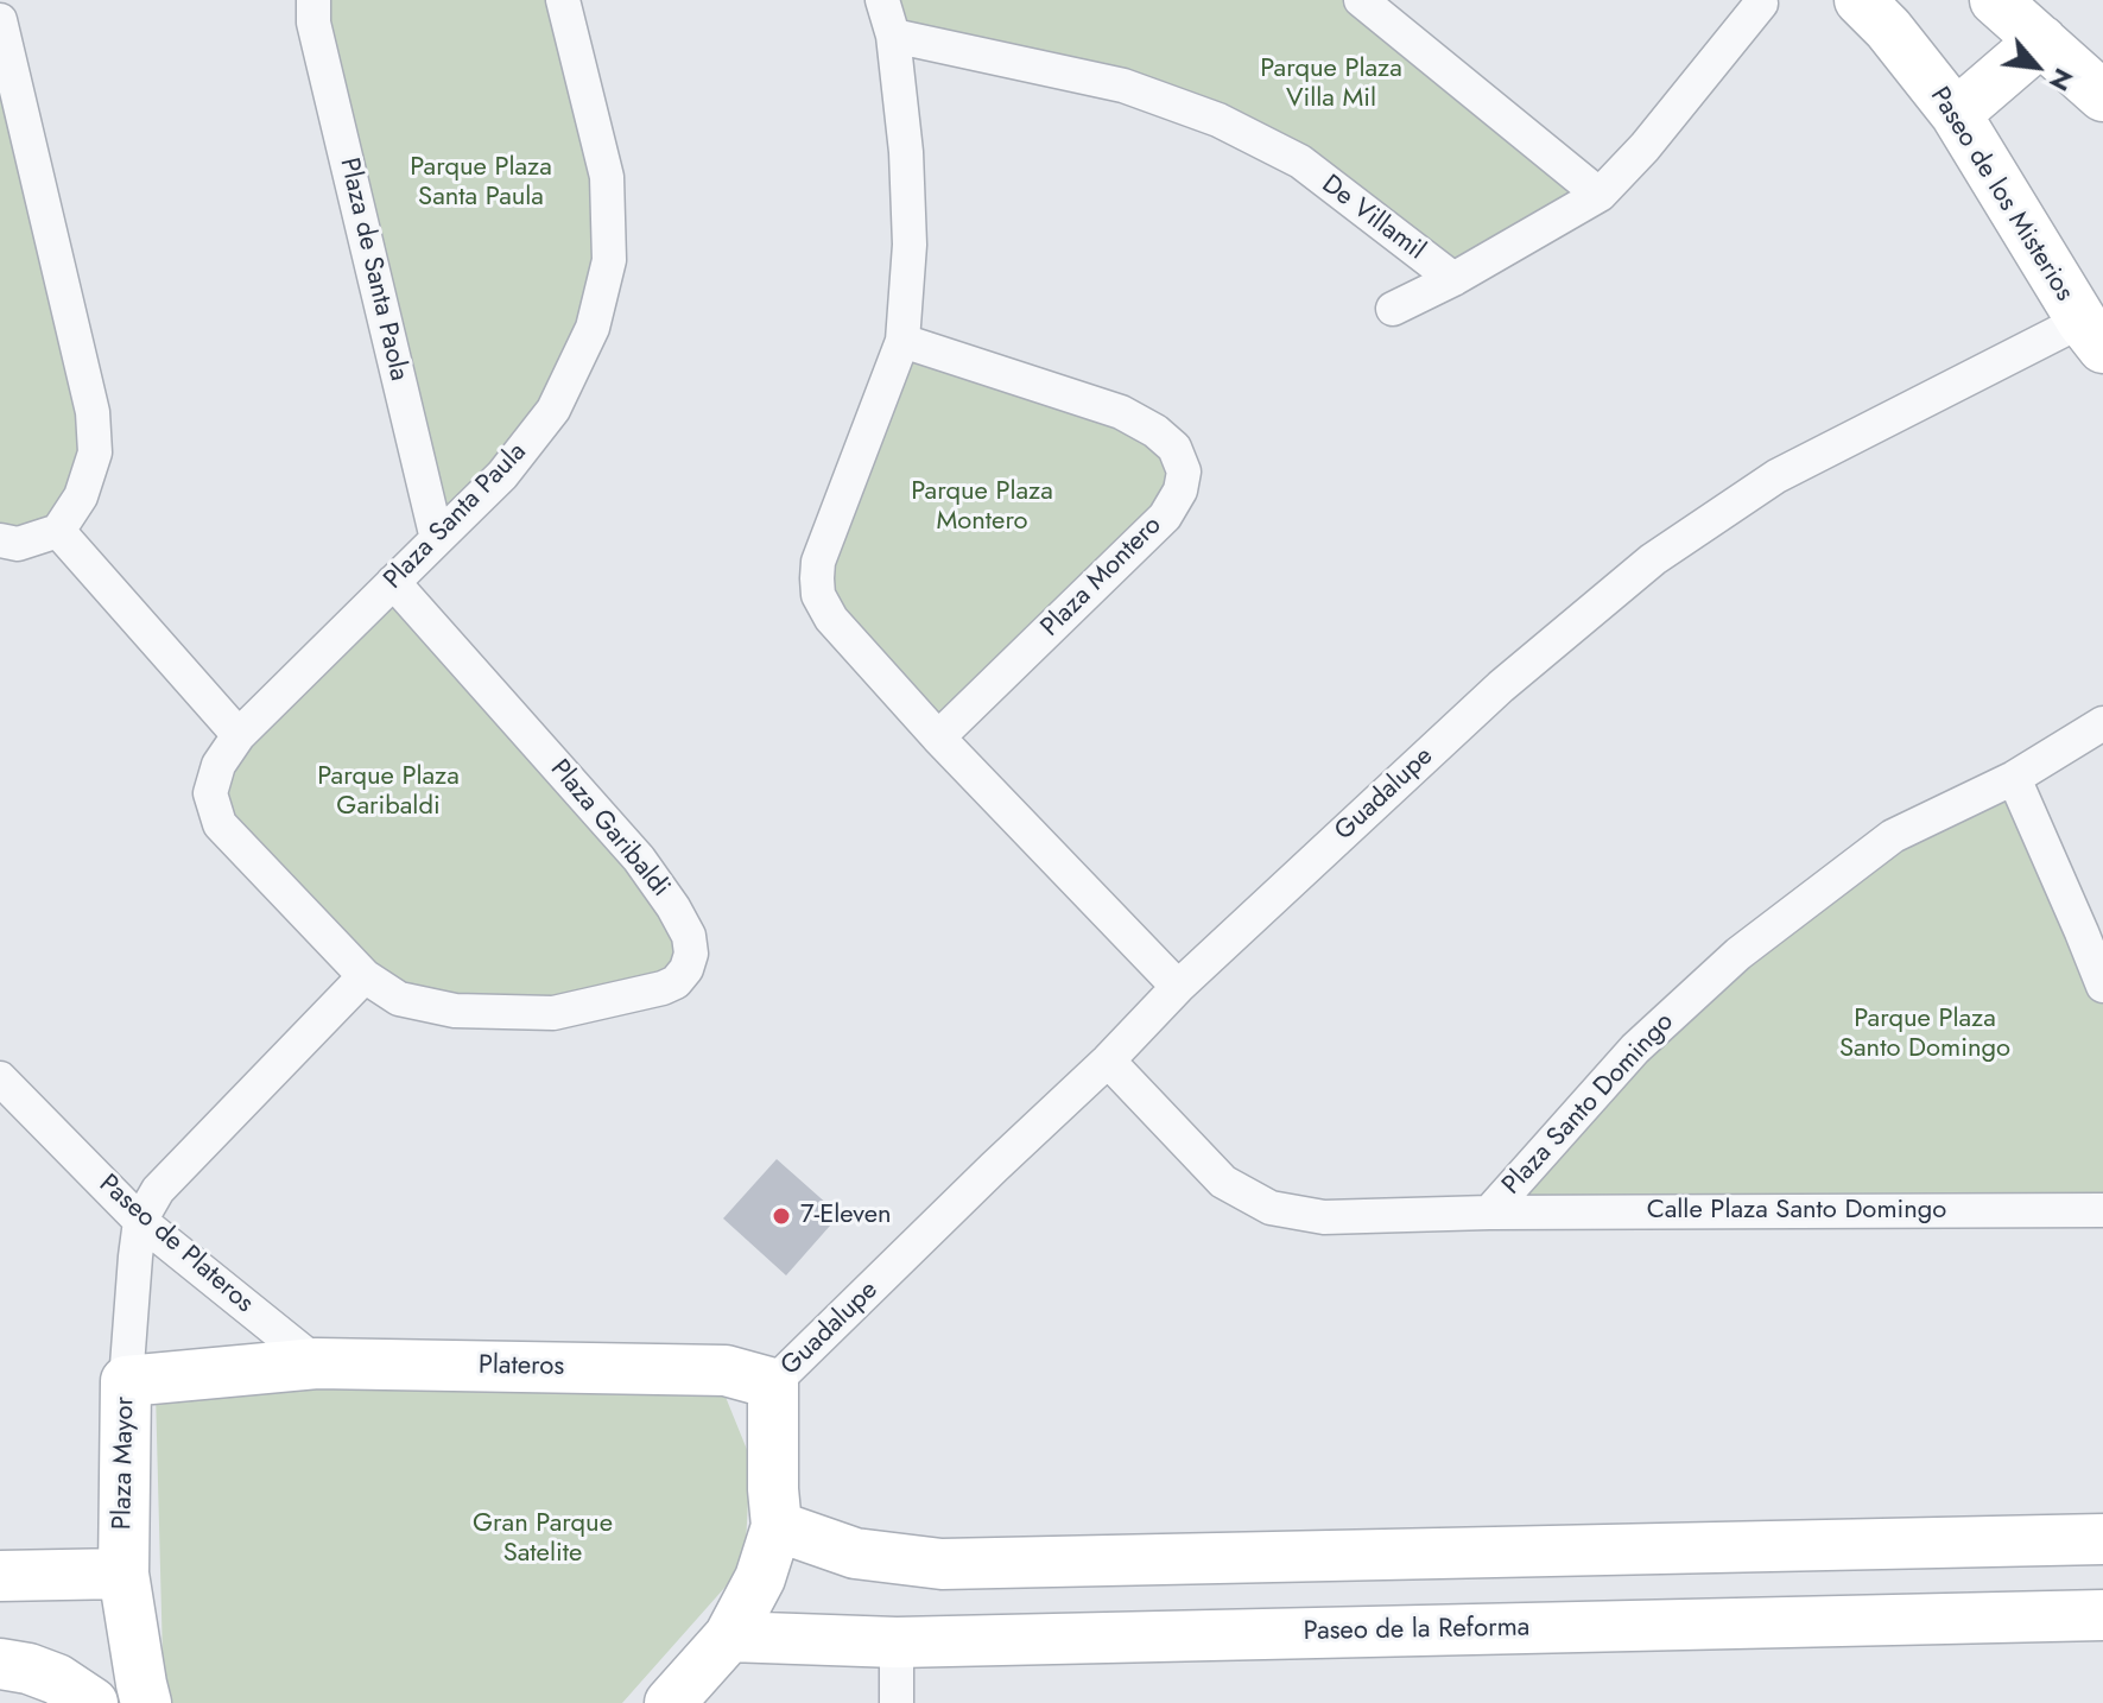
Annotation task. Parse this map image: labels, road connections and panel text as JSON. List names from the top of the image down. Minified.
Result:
{"streets":{"street":["Paseo de los Misterios","De Villamil","Plaza de Santa Paola","Plaza Santa Paula","Plaza Montero","Guadalupe","Plaza Garibaldi","Plaza Santo Domingo","Calle Plaza Santo Domingo","Paseo de Plateros","Plateros","Plaza Mayor","Paseo de la Reforma"]},"crossings":[["Paseo de los Misterios","Guadalupe"],["Plaza de Santa Paola","Plaza Santa Paula"],["Plaza Santa Paula","Plaza Garibaldi"],["Guadalupe","Plaza Santo Domingo"],["Guadalupe","Plateros"],["Plaza Santo Domingo","Calle Plaza Santo Domingo"],["Paseo de Plateros","Plateros"],["Paseo de Plateros","Plaza Mayor"],["Plateros","Plaza Mayor"]],"parks":["Parque Plaza Villa Mil","Parque Plaza Santa Paula","Parque Plaza Montero","Parque Plaza Garibaldi","Parque Plaza Santo Domingo","Gran Parque Satelite"],"places":["7-Eleven"],"north":"bottom right"}
